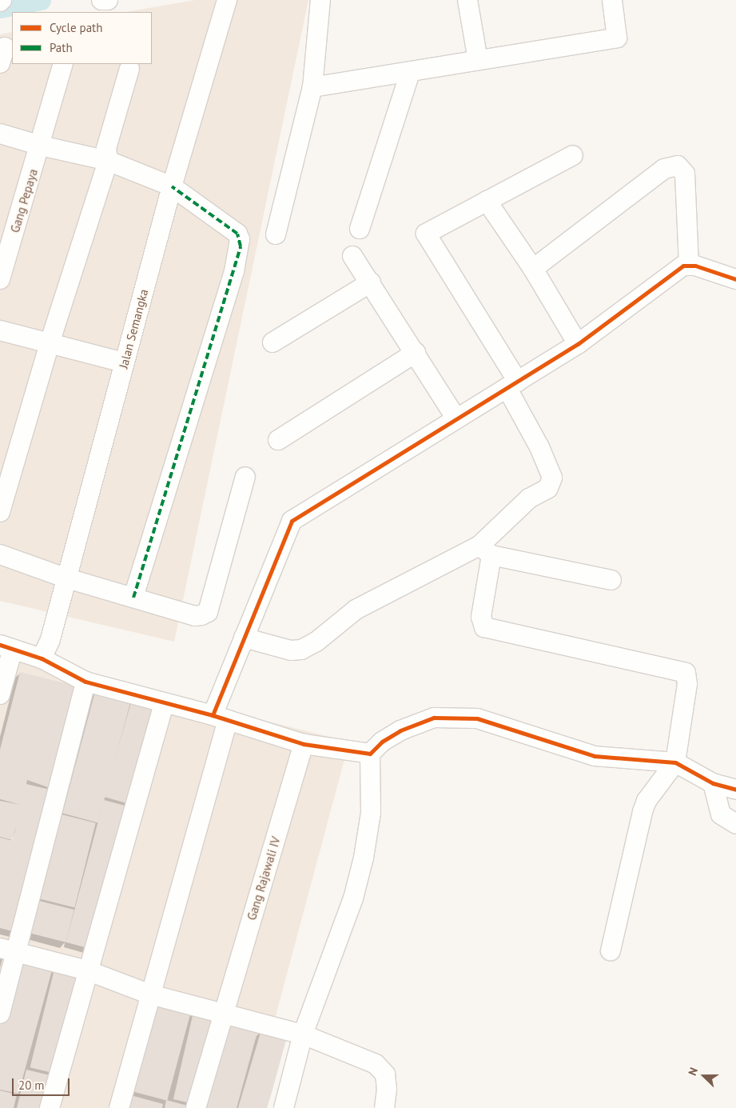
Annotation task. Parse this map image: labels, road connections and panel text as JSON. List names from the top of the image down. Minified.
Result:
{"streets":{"street":["Gang Pepaya","Jalan Semangka","Gang Rajawali IV"]},"legend":["Cycle path","Path"],"scale_bar":"20 m","north":"left"}
